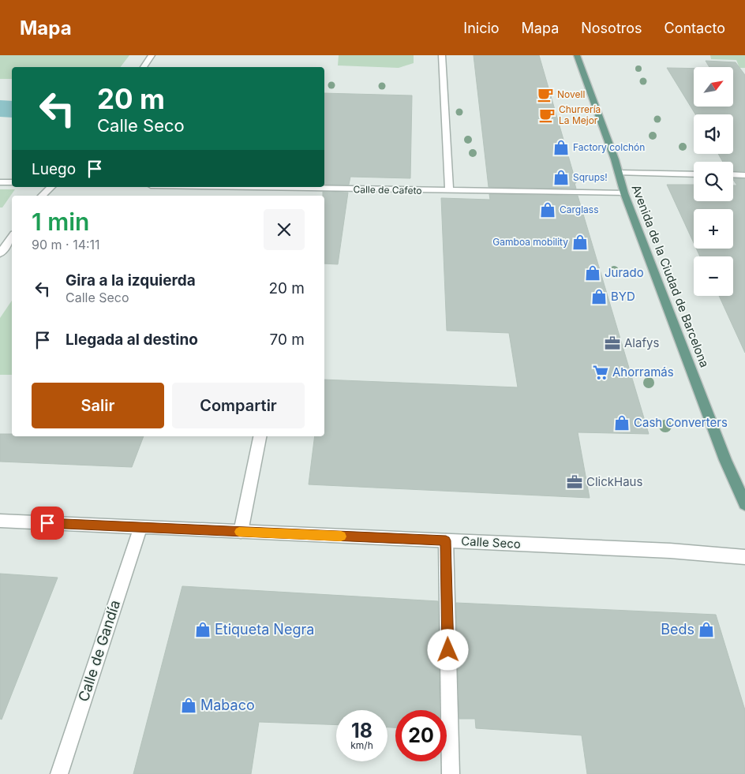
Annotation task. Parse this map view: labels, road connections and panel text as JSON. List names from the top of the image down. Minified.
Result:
{"streets":{"main road":["Avenida de la Ciudad de Barcelona"],"street":["Calle de Cafeto","Calle Seco","Calle de Gandía"]},"crossings":[["Calle de Cafeto","Avenida de la Ciudad de Barcelona"],["Calle Seco","Calle de Gandía"]],"places":{"cafe":["Novell","Churrería La Mejor"],"shop":["Factory colchón","Sqrups!","Carglass","Gamboa mobility","Jurado","BYD","Cash Converters","Etiqueta Negra","Beds","Mabaco"],"office":["Alafys","ClickHaus"],"supermarket":["Ahorramás"]},"north":"top right","page":{"header":"Mapa","nav":["Inicio","Mapa","Nosotros","Contacto"],"map_buttons":["+","−"],"turn":["20 m","Calle Seco"],"then":"Luego","heading":["1 min","90 m · 14:11"],"list":[{"name":"Gira a la izquierda","note":"Calle Seco","value":"20 m"},{"name":"Llegada al destino","value":"70 m"}],"buttons":["Salir","Compartir"],"speed":"18 km/h","limit":"20"}}
